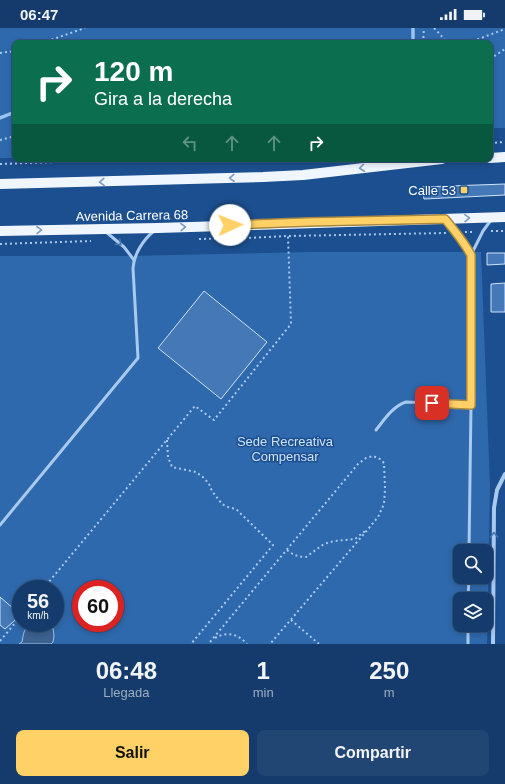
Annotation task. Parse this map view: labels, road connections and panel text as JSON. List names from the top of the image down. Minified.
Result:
{"streets":{"main road":["Avenida Carrera 68"]},"parks":["Sede Recreativa Compensar"],"places":{"transit":["Calle 53"]},"page":{"status":"06:47","turn":["120 m","Gira a la derecha"],"speed":"56 km/h","limit":"60","eta":["06:48","Llegada","1","min","250","m"],"buttons":["Salir","Compartir"]}}
